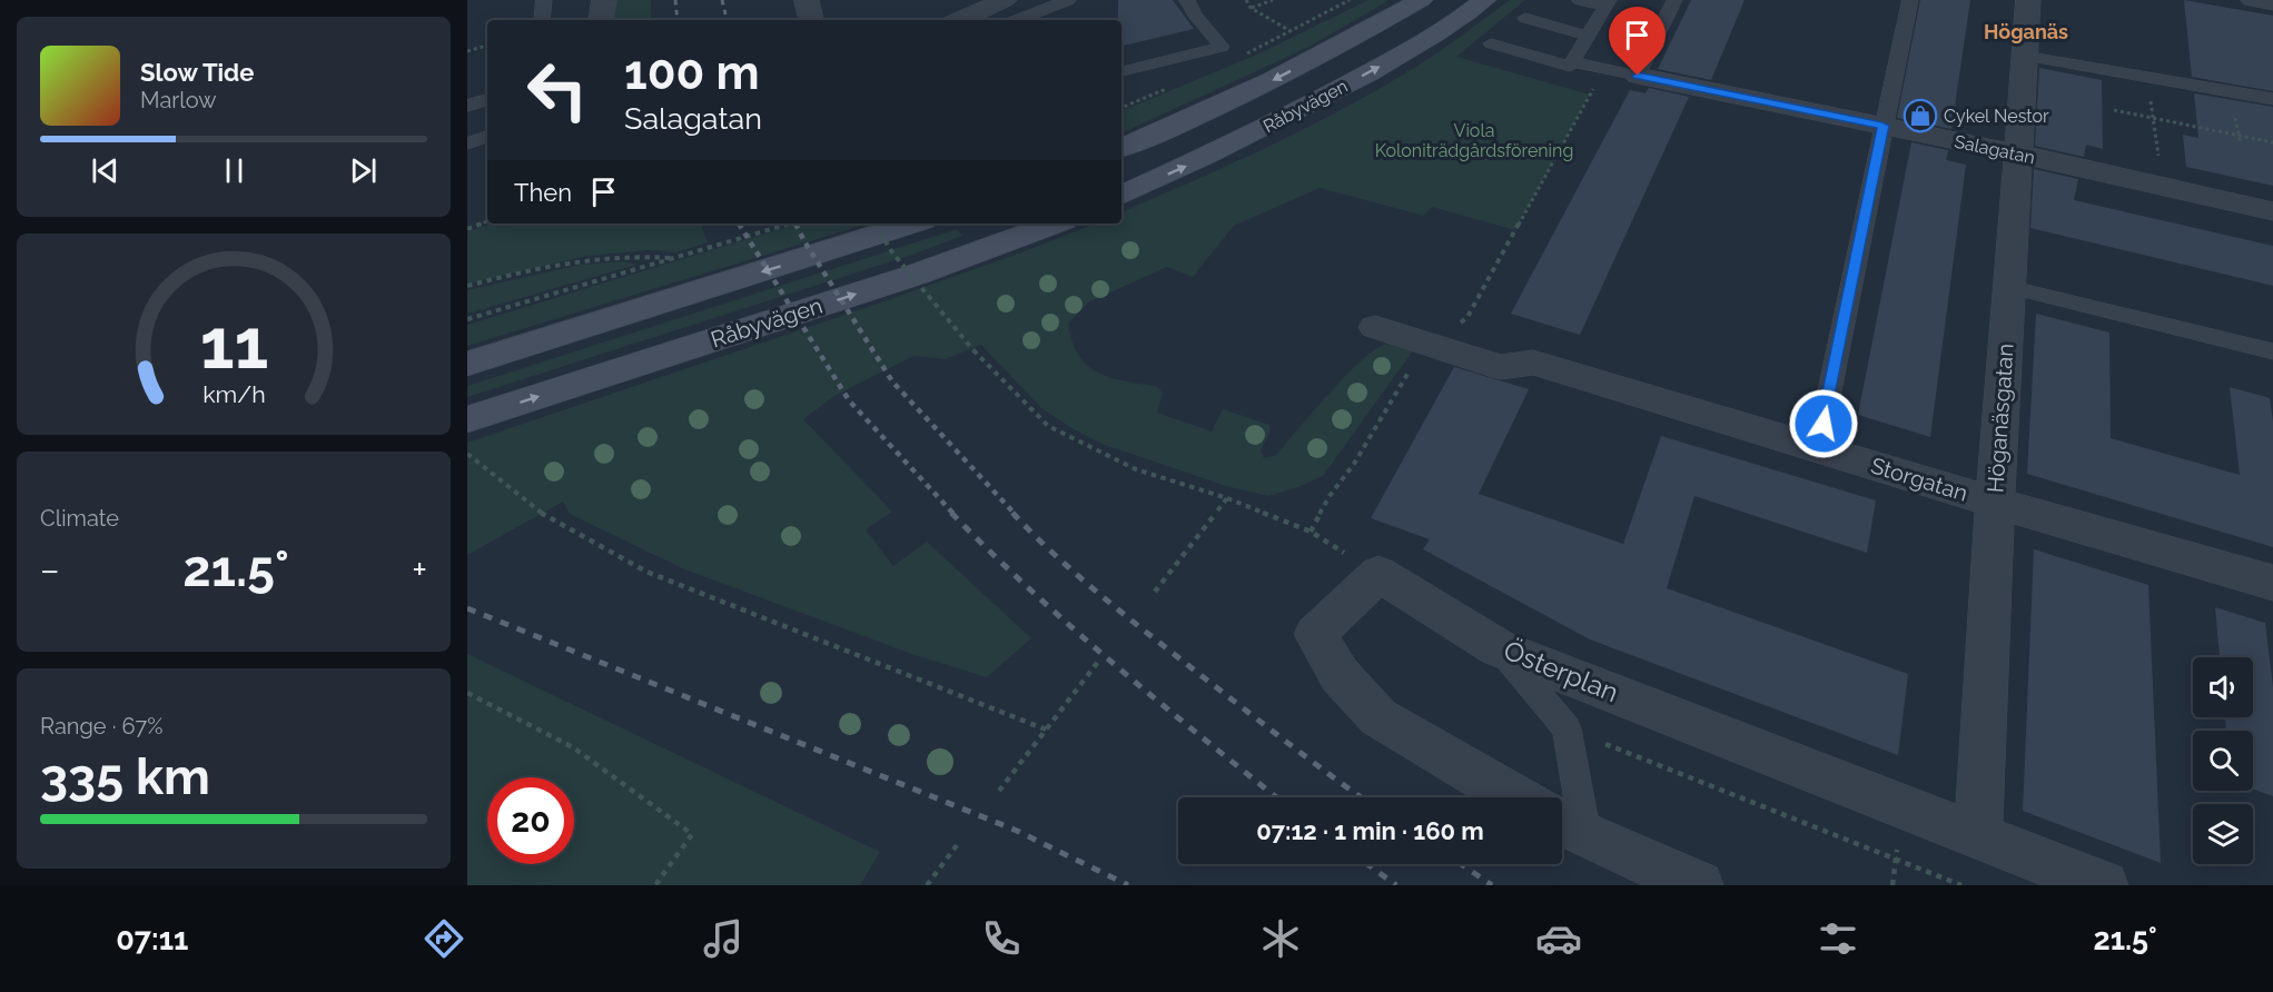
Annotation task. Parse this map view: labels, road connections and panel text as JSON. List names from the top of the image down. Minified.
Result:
{"streets":{"main road":["Råbyvägen"],"street":["Salagatan","Höganäsgatan","Storgatan","Österplan"]},"crossings":[["Salagatan","Höganäsgatan"],["Höganäsgatan","Storgatan"],["Höganäsgatan","Österplan"]],"districts":["Höganäs"],"parks":["Viola Koloniträdgårdsförening"],"places":{"shop":["Cykel Nestor"]},"page":{"turn":["100 m","Salagatan"],"song":["Slow Tide","Marlow"],"then":"Then","tile":["Climate",["Range · 67%","335 km"]],"heat":["−","21.5°","+"],"limit":"20","trip":"07:12 · 1 min · 160 m","tabs":["07:11","21.5°"],"gauge":["11","km/h"]}}
